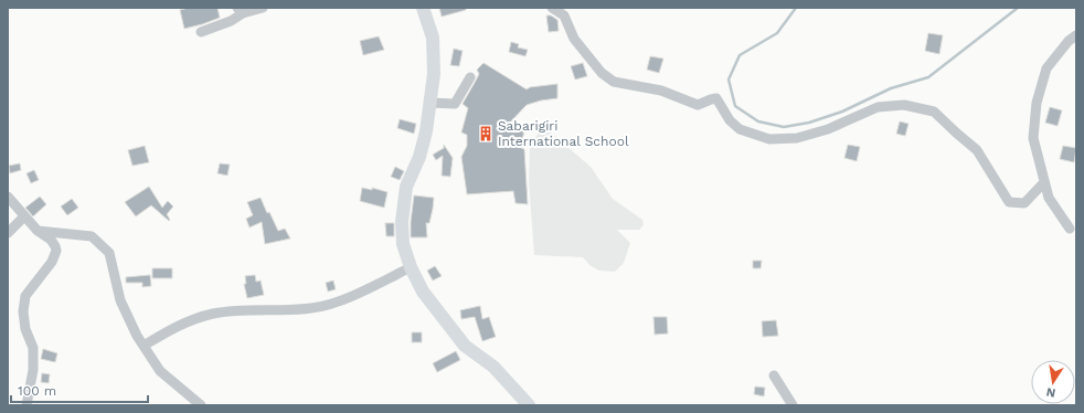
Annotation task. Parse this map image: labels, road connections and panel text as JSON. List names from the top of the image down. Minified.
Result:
{"places":{"building":["Sabarigiri International School"]},"scale_bar":"100 m","north":"bottom"}
